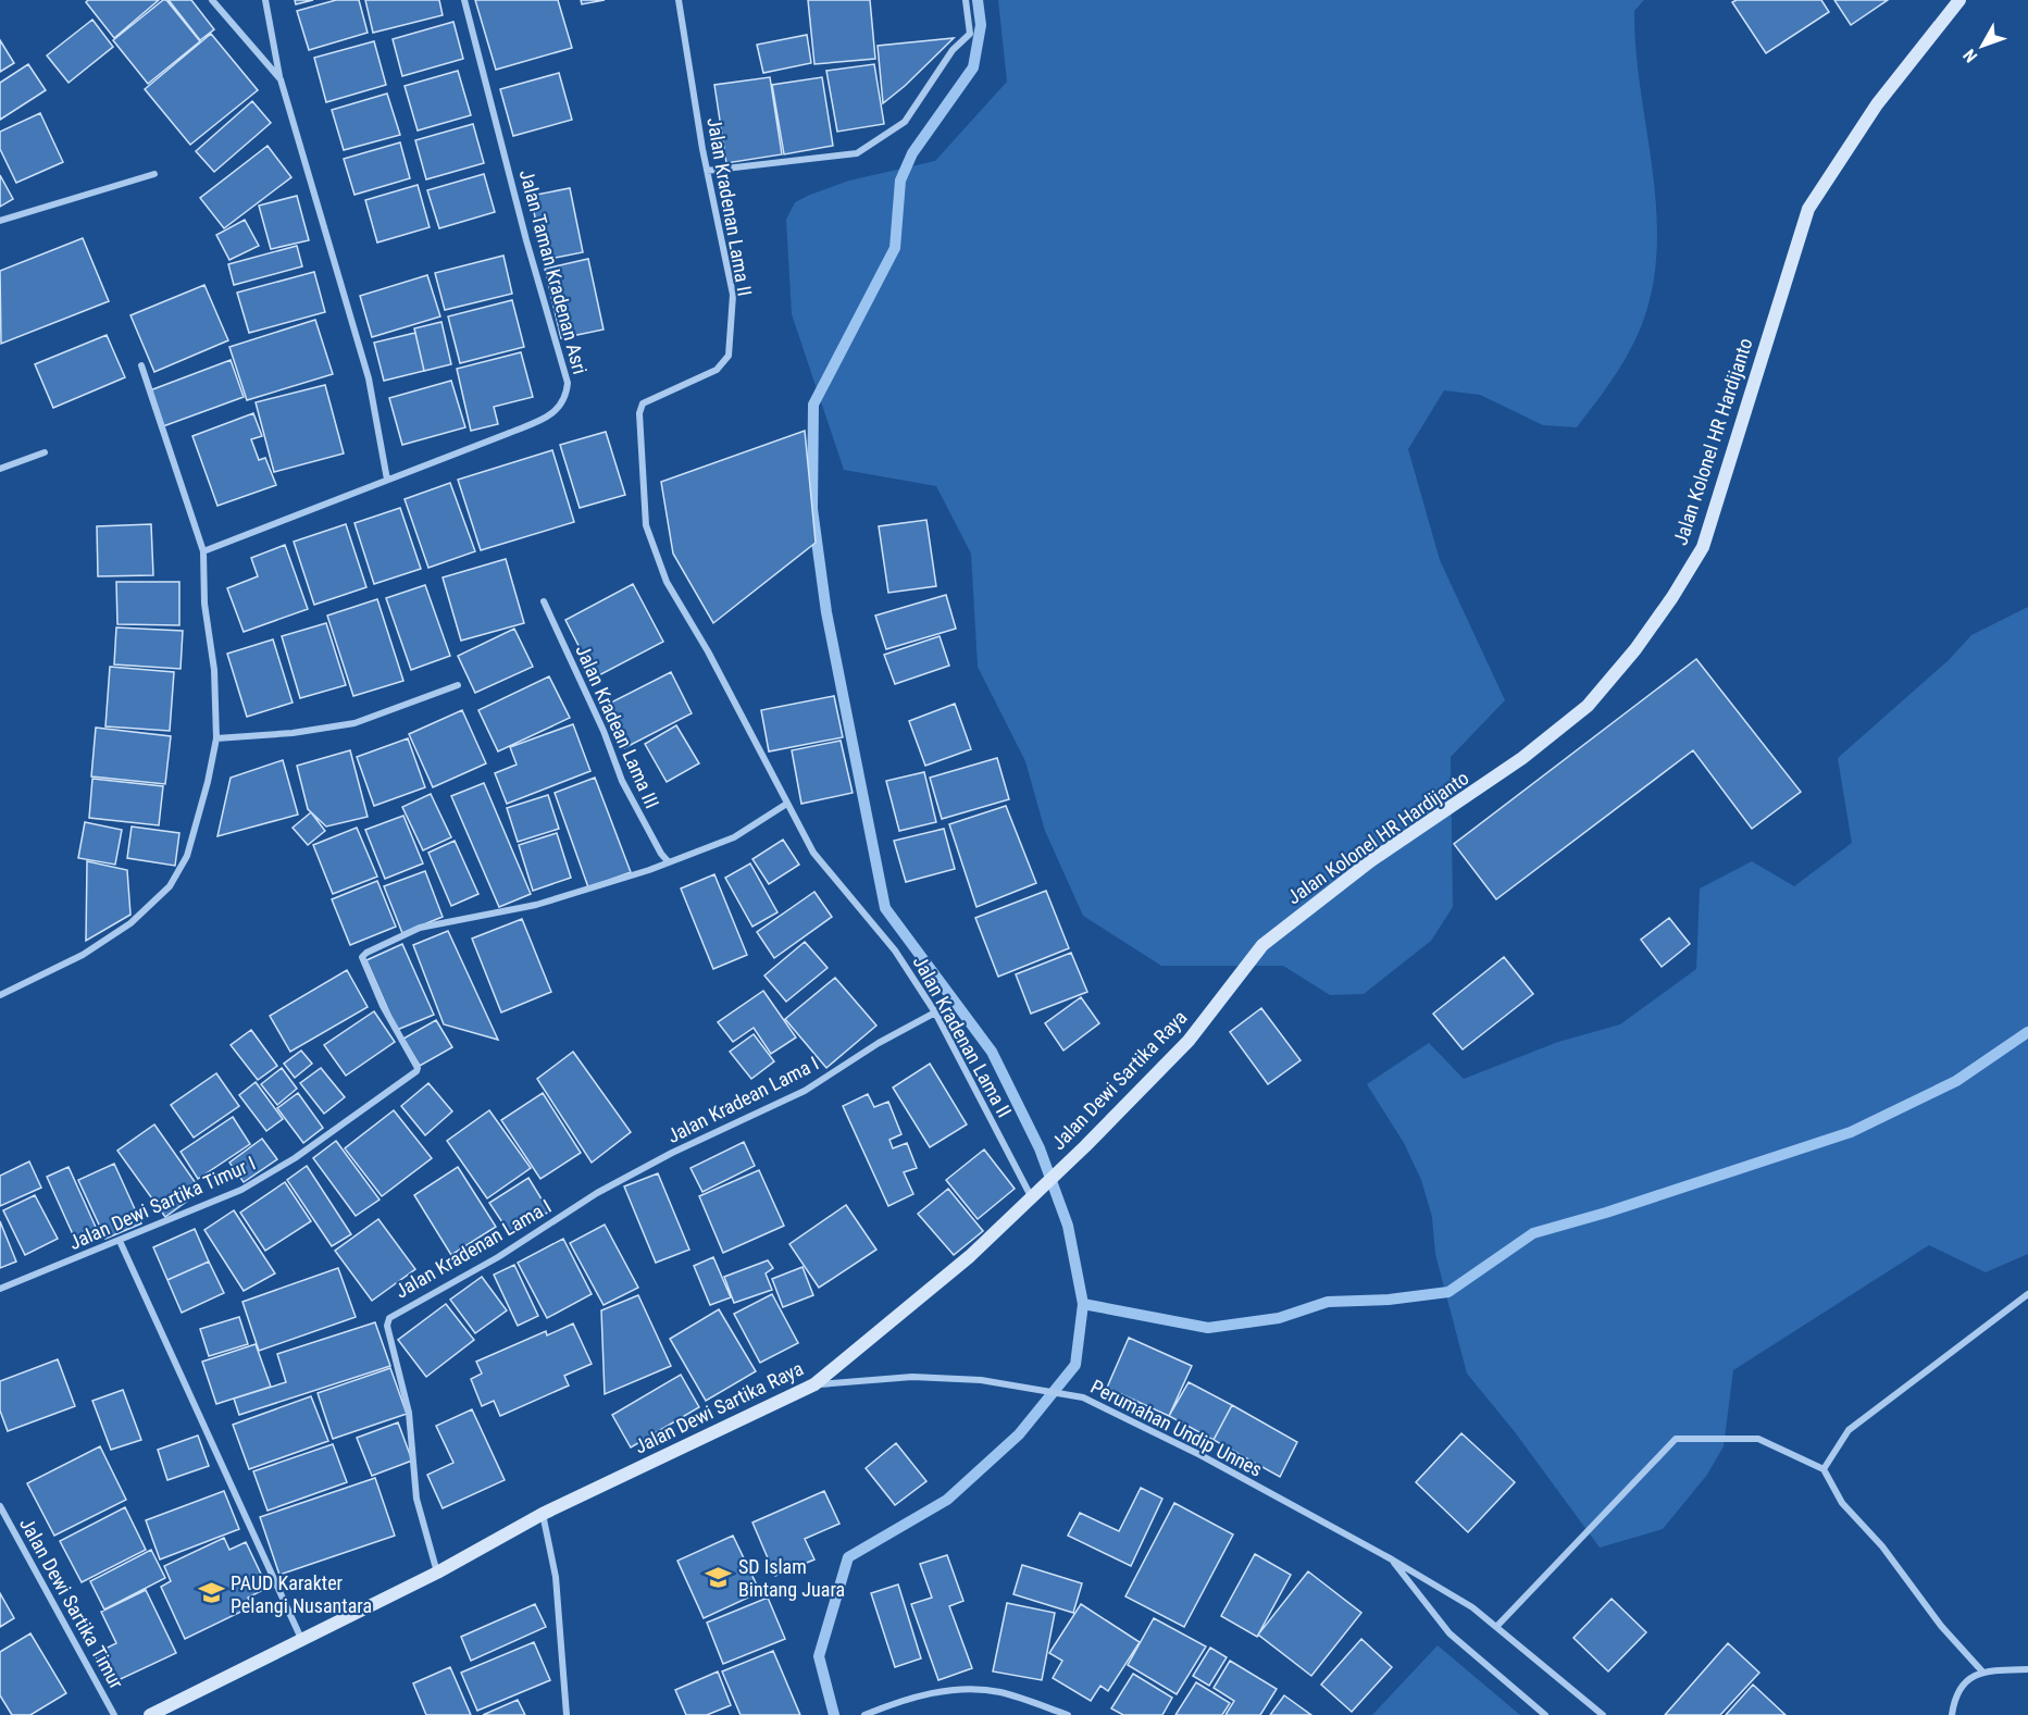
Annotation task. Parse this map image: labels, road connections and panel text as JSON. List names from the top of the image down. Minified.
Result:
{"streets":{"main road":["Jalan Kolonel HR Hardijanto","Jalan Dewi Sartika Raya"],"street":["Jalan Kradenan Lama II","Jalan Taman Kradenan Asri","Jalan Kradean Lama III","Jalan Kradean Lama I","Jalan Dewi Sartika Timur I","Jalan Kradenan Lama I","Perumahan Undip Unnes","Jalan Dewi Sartika Timur"]},"crossings":[["Jalan Kradenan Lama II","Jalan Dewi Sartika Raya"],["Jalan Kradenan Lama II","Jalan Kradean Lama I"],["Jalan Kolonel HR Hardijanto","Jalan Dewi Sartika Raya"],["Jalan Kradean Lama III","Jalan Dewi Sartika Timur I"],["Jalan Dewi Sartika Raya","Jalan Kradenan Lama I"],["Jalan Dewi Sartika Raya","Perumahan Undip Unnes"],["Jalan Kradean Lama I","Jalan Kradenan Lama I"]],"places":{"school or university":["SD Islam Bintang Juara","PAUD Karakter Pelangi Nusantara"]},"north":"bottom left"}
